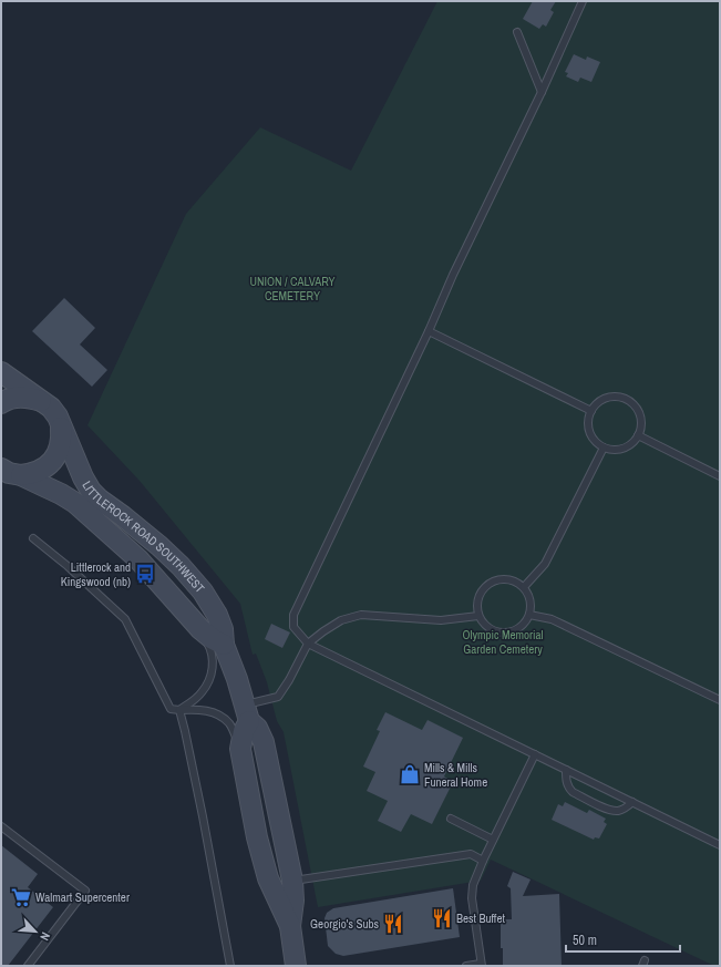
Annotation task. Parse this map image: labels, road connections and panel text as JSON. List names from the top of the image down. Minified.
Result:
{"streets":{"main road":["LITTLEROCK ROAD SOUTHWEST"]},"parks":["UNION / CALVARY CEMETERY","Olympic Memorial Garden Cemetery"],"places":{"bus stop":["Littlerock and Kingswood (nb)"],"shop":["Mills & Mills Funeral Home"],"supermarket":["Walmart Supercenter"],"restaurant":["Best Buffet","Georgio's Subs"]},"scale_bar":"50 m","north":"bottom right"}
